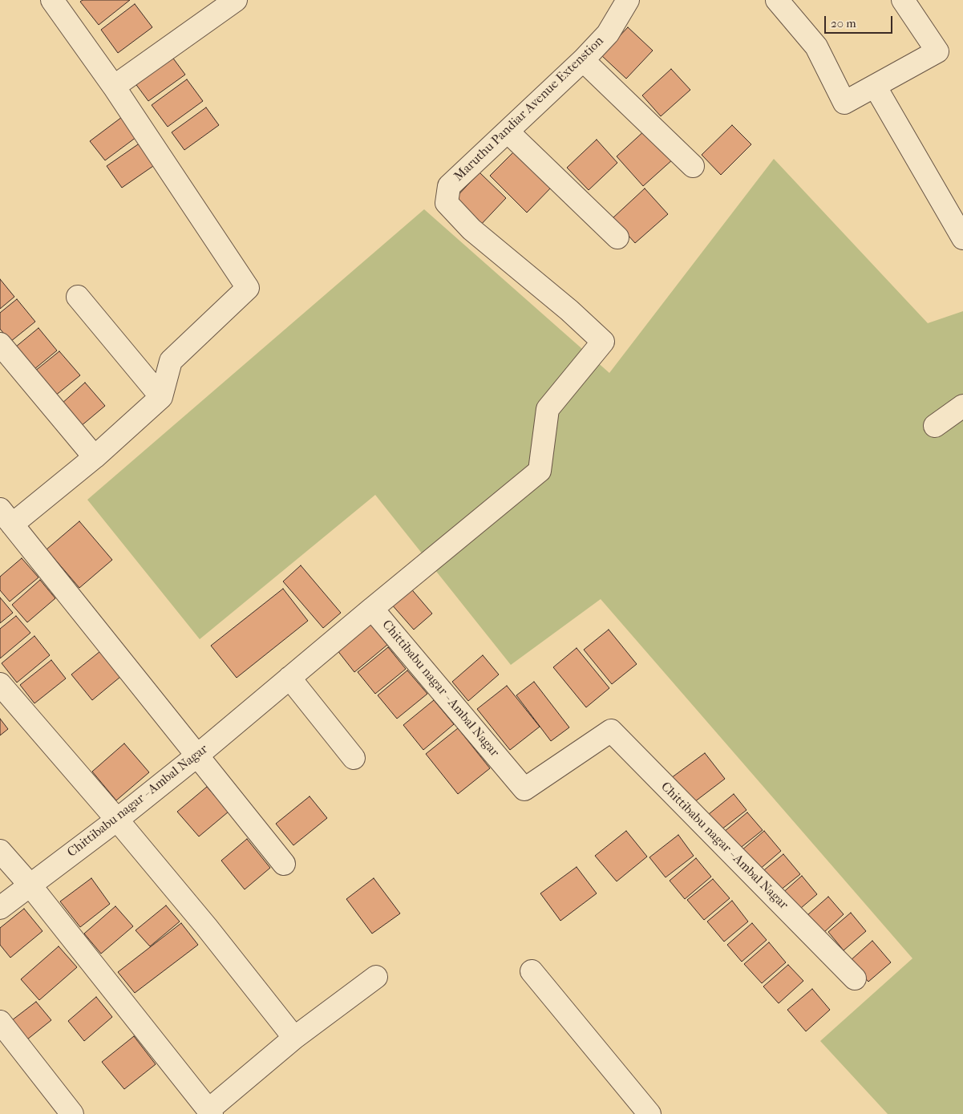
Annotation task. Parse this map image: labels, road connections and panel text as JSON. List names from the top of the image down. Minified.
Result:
{"streets":{"street":["Maruthu Pandiar Avenue Extenstion","Chittibabu nagar - Ambal Nagar"]},"crossings":[["Maruthu Pandiar Avenue Extenstion","Chittibabu nagar - Ambal Nagar"]],"scale_bar":"20 m"}
